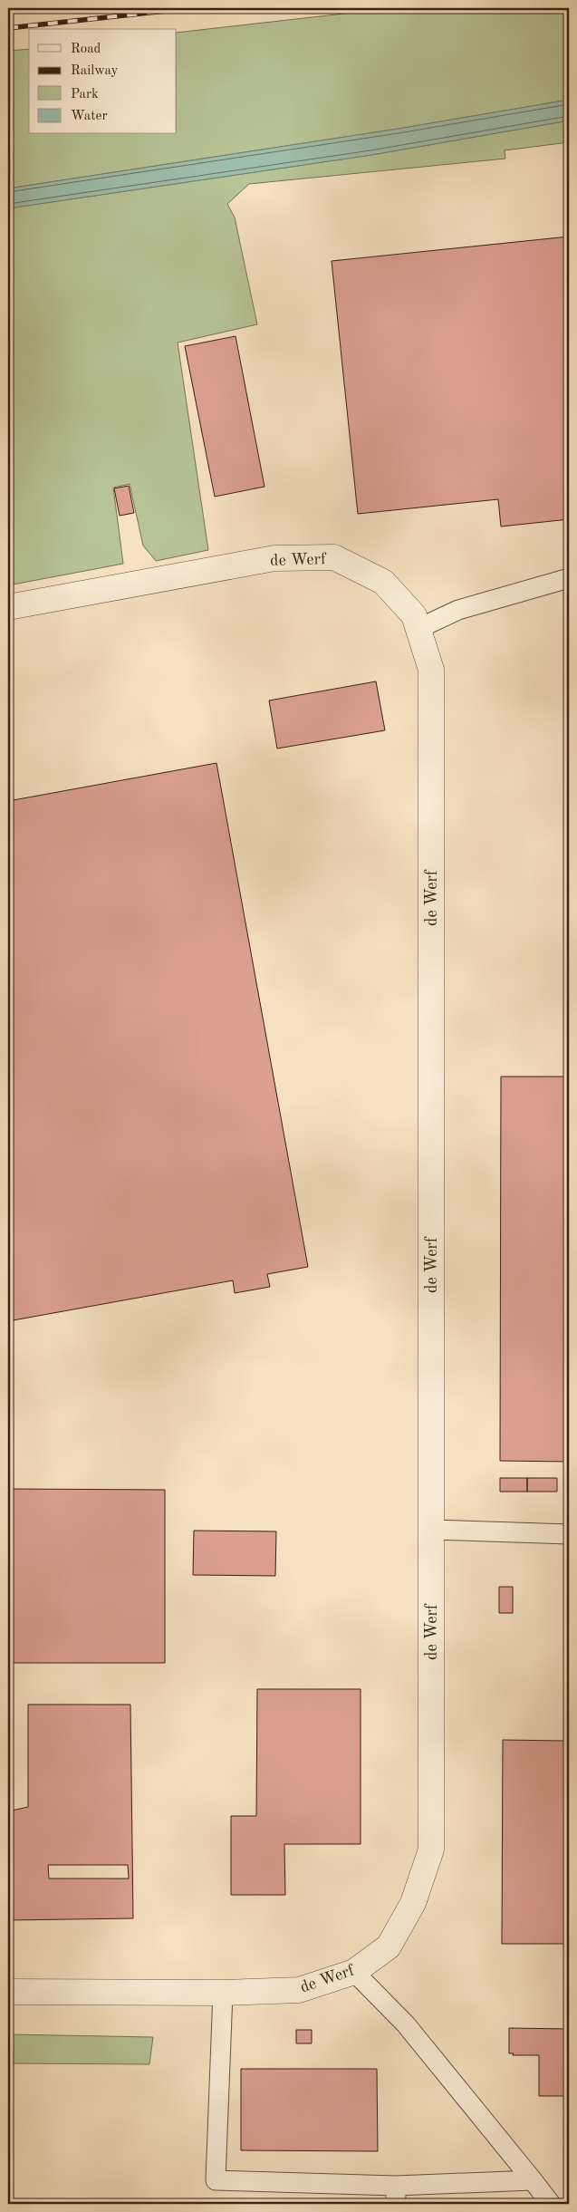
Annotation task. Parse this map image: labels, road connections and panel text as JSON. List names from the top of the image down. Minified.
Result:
{"streets":{"street":["de Werf"]},"legend":["Road","Railway","Park","Water"]}
